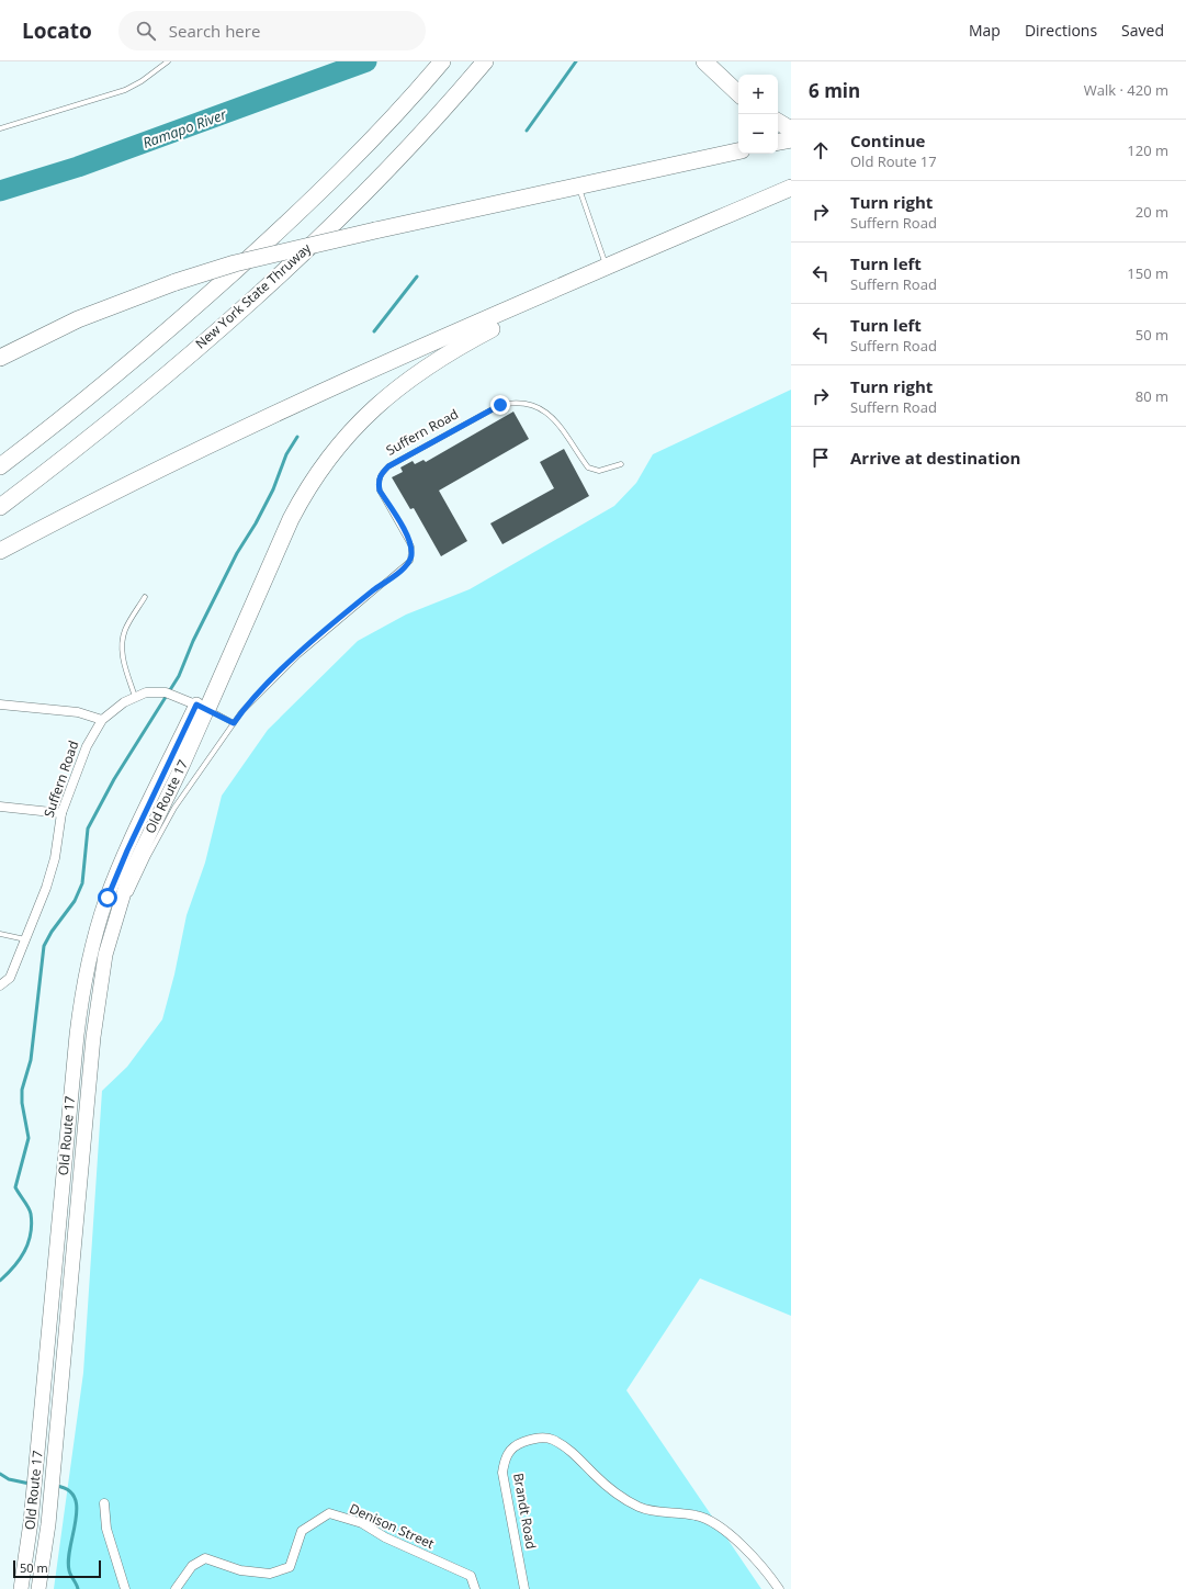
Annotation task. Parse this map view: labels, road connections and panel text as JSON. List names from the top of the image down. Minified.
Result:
{"streets":{"highway":["New York State Thruway"],"main road":["Old Route 17"],"street":["Suffern Road","Brandt Road","Denison Street"]},"crossings":[["Suffern Road","Old Route 17"]],"water":["Ramapo River"],"scale_bar":"50 m","page":{"header":"Locato","search":"Search here","nav":["Map","Directions","Saved"],"heading":["6 min","Walk · 420 m"],"map_buttons":["+","−"],"list":[["Continue","Old Route 17","120 m"],["Turn right","Suffern Road","20 m"],["Turn left","Suffern Road","150 m"],["Turn left","Suffern Road","50 m"],["Turn right","Suffern Road","80 m"],"Arrive at destination"],"scale":"50 m"}}
